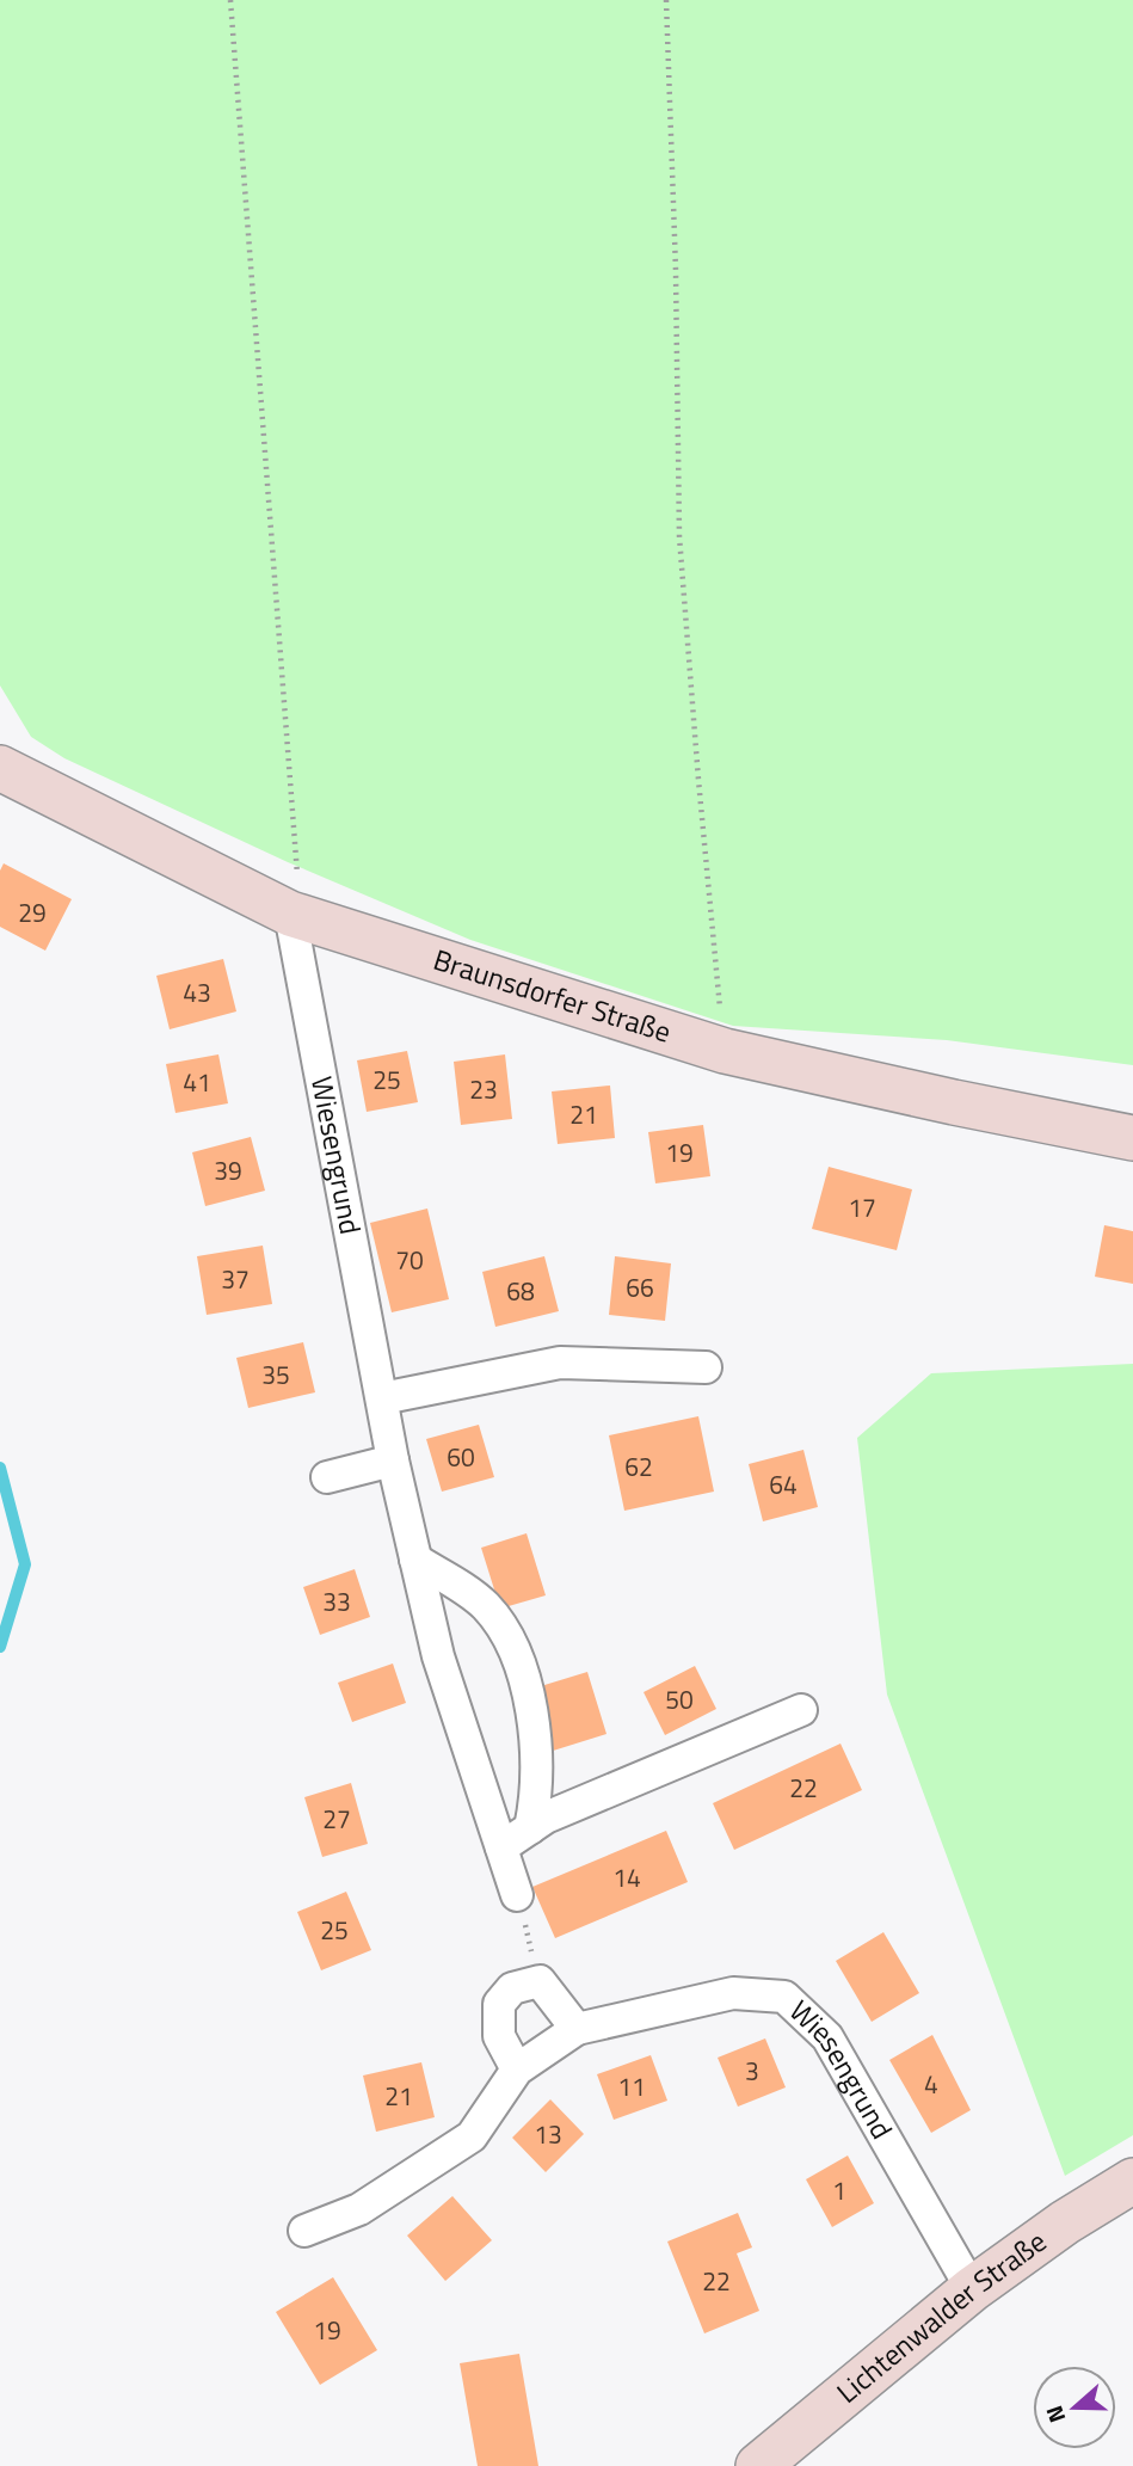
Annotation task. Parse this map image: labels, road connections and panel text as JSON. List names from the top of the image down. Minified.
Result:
{"streets":{"street":["Braunsdorfer Straße","Wiesengrund","Lichtenwalder Straße"]},"crossings":[["Braunsdorfer Straße","Wiesengrund"],["Wiesengrund","Lichtenwalder Straße"]],"house_numbers":["29","43","25","41","23","21","19","39","17","70","37","66","68","35","60","62","64","33","50","22","27","14","25","3","4","11","21","13","1","22","19"],"north":"left"}
